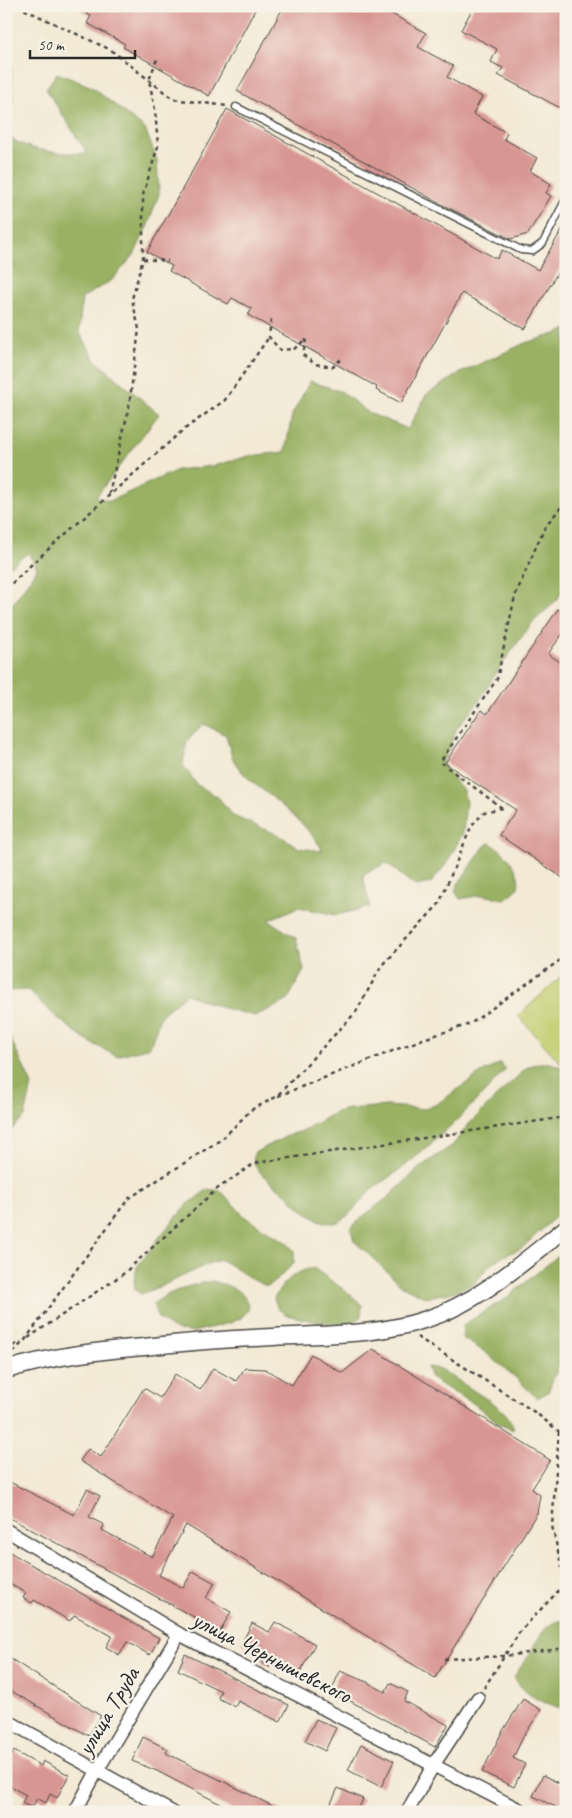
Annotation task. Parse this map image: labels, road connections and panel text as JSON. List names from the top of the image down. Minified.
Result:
{"streets":{"street":["улица Чернышевского","улица Труда"]},"crossings":[["улица Чернышевского","улица Труда"]],"scale_bar":"50 m"}
